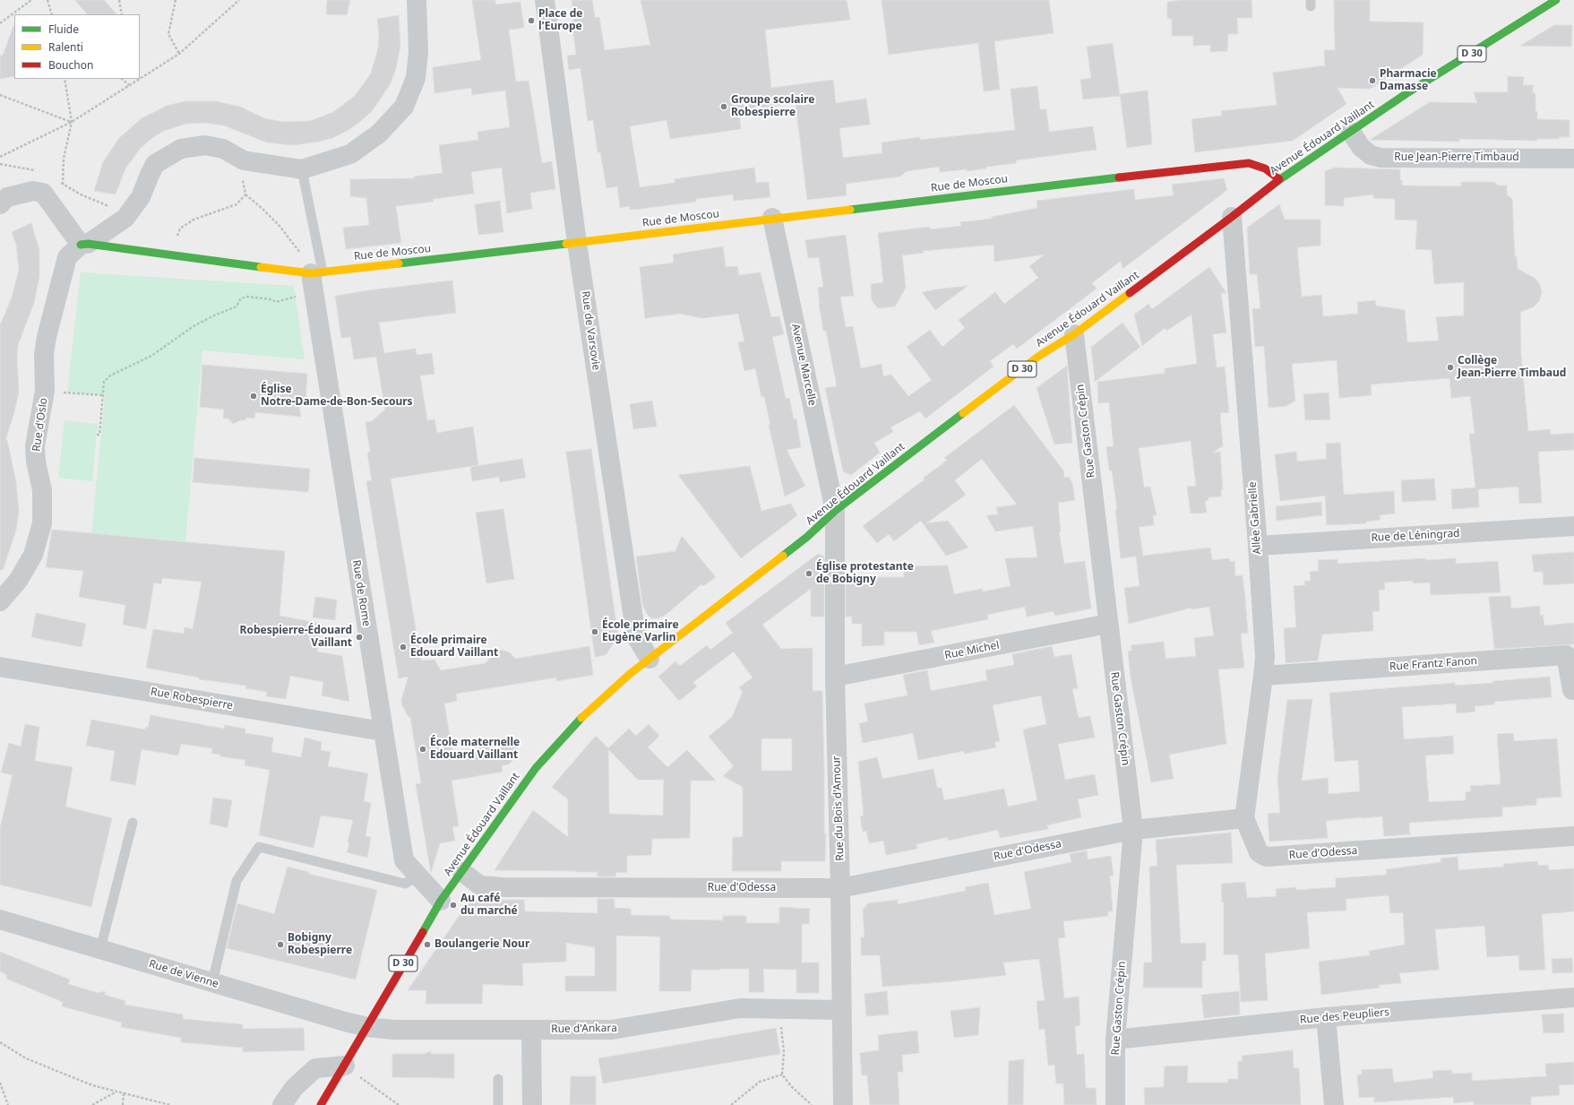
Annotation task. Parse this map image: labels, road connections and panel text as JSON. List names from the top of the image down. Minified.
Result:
{"streets":{"main road":["D 30","Avenue Édouard Vaillant","Rue de Moscou"],"street":["Rue Jean-Pierre Timbaud","Rue de Varsovie","Avenue Marcelle","Rue d'Oslo","Rue Gaston Crépin","Allée Gabrielle","Rue de Léningrad","Rue de Rome","Rue Michel","Rue Frantz Fanon","Rue Robespierre","Rue du Bois d'Amour","Rue d'Odessa","Rue de Vienne","Rue des Peupliers","Rue d'Ankara"]},"crossings":[["Avenue Édouard Vaillant","Rue Jean-Pierre Timbaud"],["Avenue Édouard Vaillant","Rue de Moscou"],["Avenue Édouard Vaillant","Rue de Varsovie"],["Avenue Édouard Vaillant","Avenue Marcelle"],["Avenue Édouard Vaillant","Rue Gaston Crépin"],["Avenue Édouard Vaillant","Allée Gabrielle"],["Avenue Édouard Vaillant","Rue de Rome"],["Avenue Édouard Vaillant","Rue du Bois d'Amour"],["Avenue Édouard Vaillant","Rue d'Odessa"],["Avenue Édouard Vaillant","Rue de Vienne"],["Avenue Édouard Vaillant","Rue d'Ankara"],["Rue de Moscou","Rue de Varsovie"],["Rue de Moscou","Avenue Marcelle"],["Rue de Moscou","Rue d'Oslo"],["Rue de Moscou","Rue de Rome"],["Avenue Marcelle","Rue du Bois d'Amour"],["Rue Gaston Crépin","Rue Michel"],["Rue Gaston Crépin","Rue d'Odessa"],["Rue Gaston Crépin","Rue des Peupliers"],["Allée Gabrielle","Rue de Léningrad"],["Allée Gabrielle","Rue Frantz Fanon"],["Allée Gabrielle","Rue d'Odessa"],["Rue de Rome","Rue Robespierre"],["Rue Michel","Rue du Bois d'Amour"],["Rue du Bois d'Amour","Rue d'Odessa"],["Rue du Bois d'Amour","Rue d'Ankara"],["Rue de Vienne","Rue d'Ankara"]],"places":["Place de l'Europe","Pharmacie Damasse","Groupe scolaire Robespierre","Collège Jean-Pierre Timbaud","Église Notre-Dame-de-Bon-Secours","Église protestante de Bobigny","École primaire Eugène Varlin","Robespierre-Édouard Vaillant","École primaire Edouard Vaillant","École maternelle Edouard Vaillant","Au café du marché","Bobigny Robespierre","Boulangerie Nour"],"legend":["Fluide","Ralenti","Bouchon"]}
